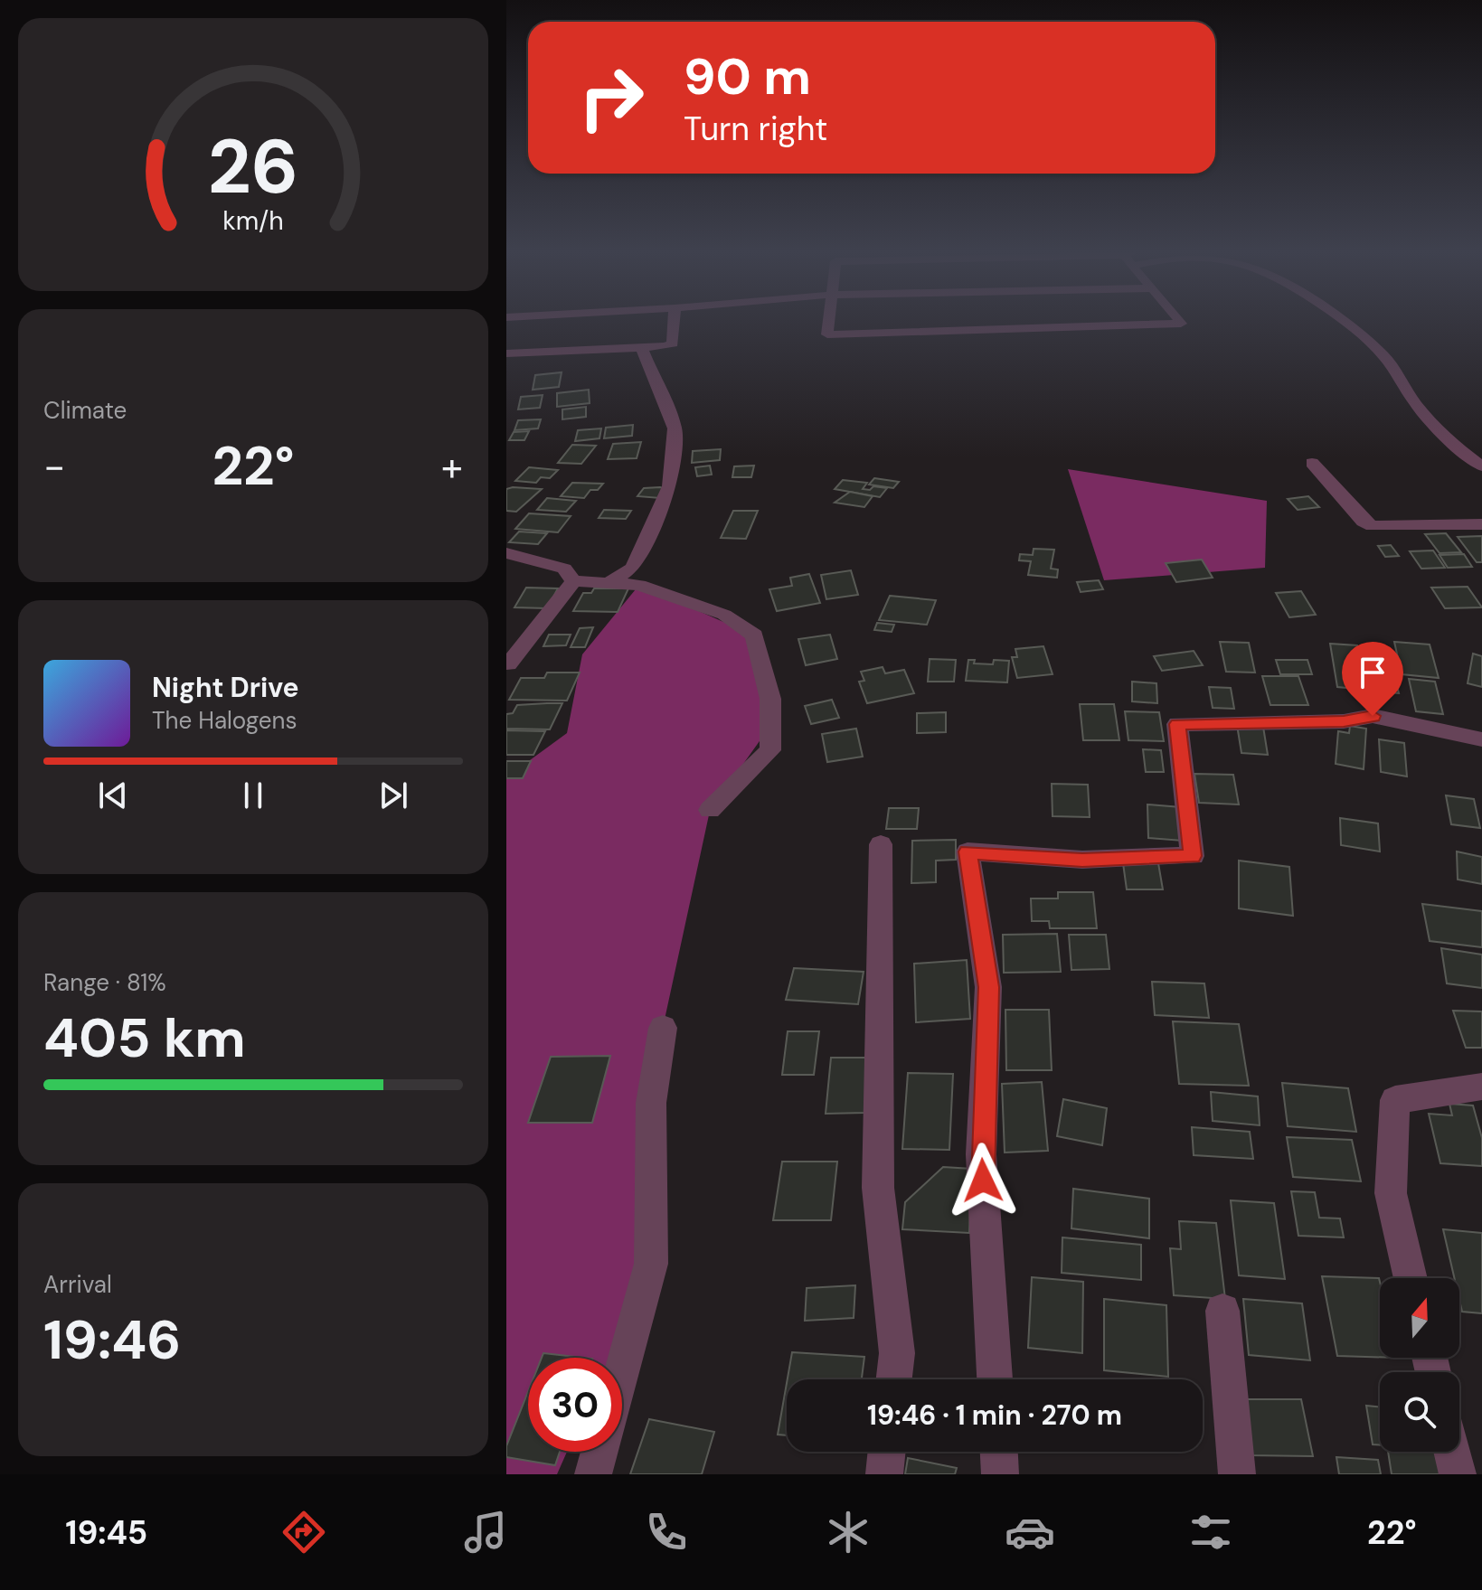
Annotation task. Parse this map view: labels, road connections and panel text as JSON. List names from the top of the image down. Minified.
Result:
{"north":"top","page":{"turn":["90 m","Turn right"],"tile":["Climate",["Range · 81%","405 km"],["Arrival","19:46"]],"heat":["−","22°","+"],"song":["Night Drive","The Halogens"],"limit":"30","trip":"19:46 · 1 min · 270 m","tabs":["19:45","22°"],"gauge":["26","km/h"]}}
